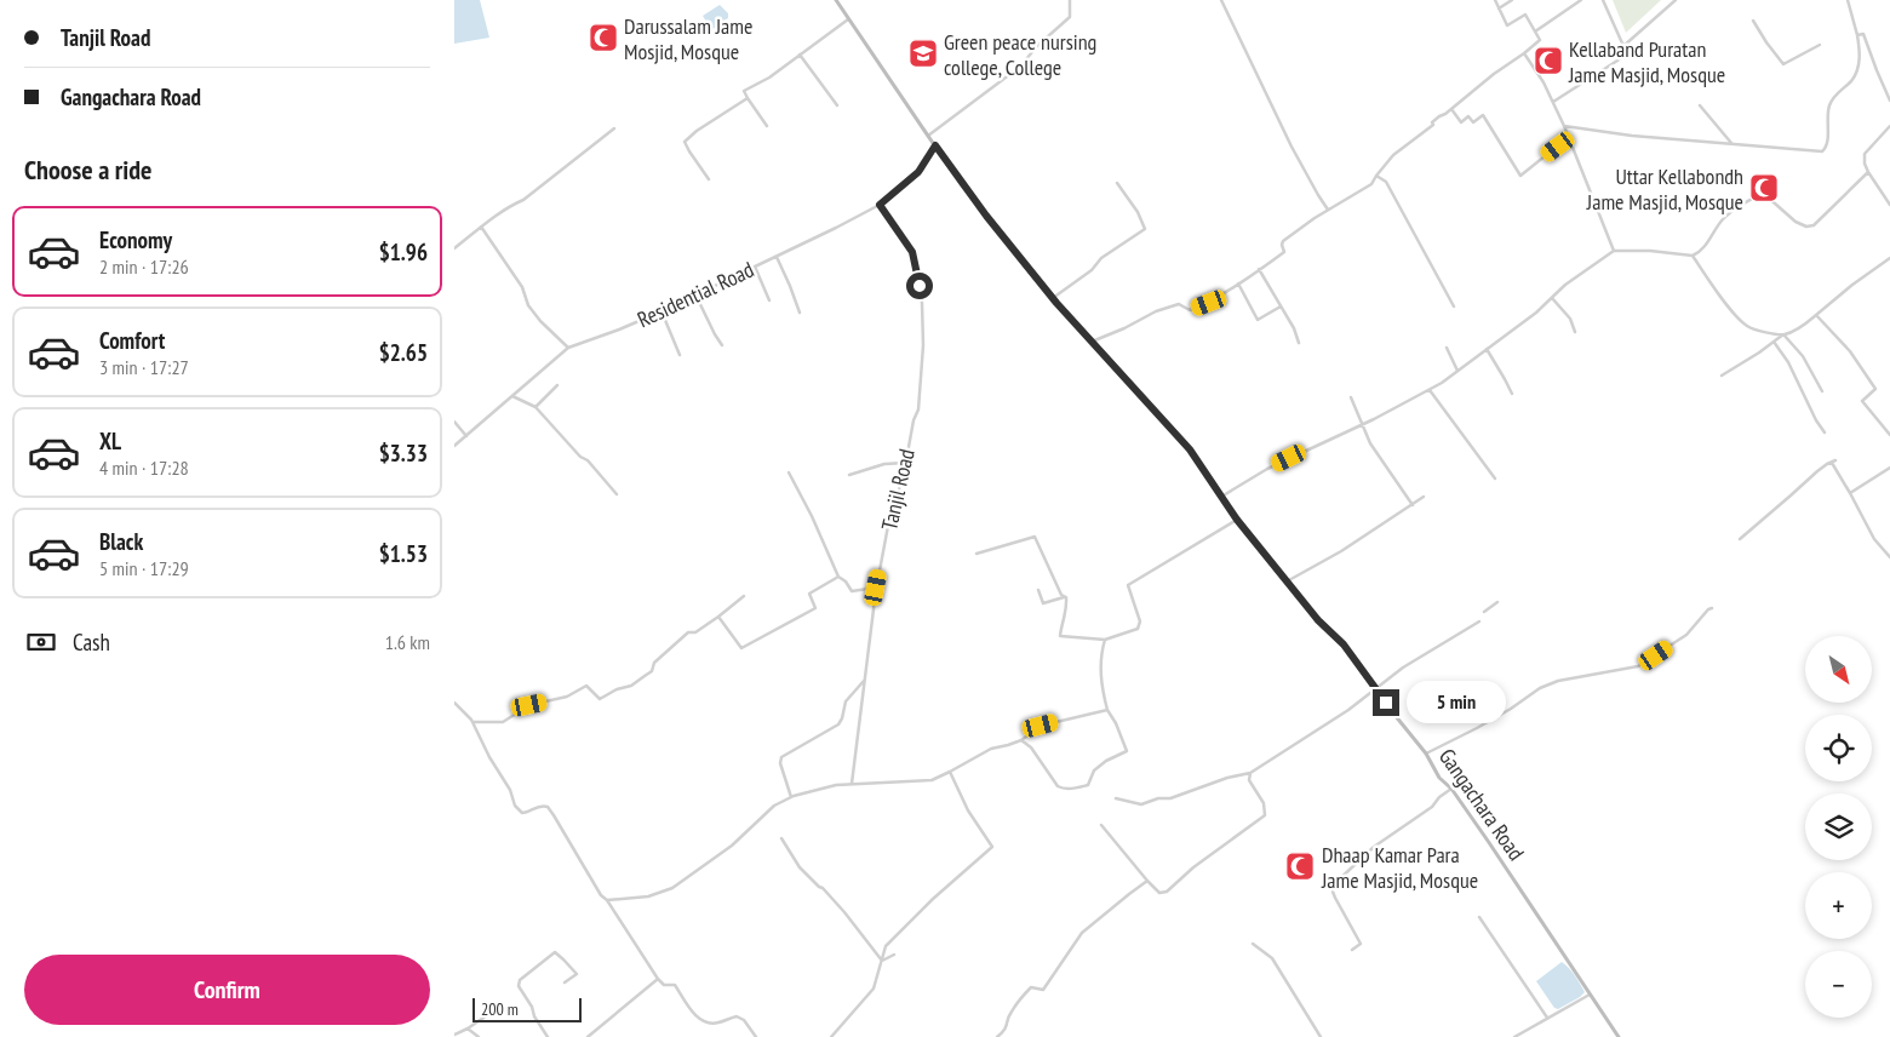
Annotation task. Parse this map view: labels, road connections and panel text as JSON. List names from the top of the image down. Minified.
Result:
{"streets":{"main road":["Gangachara Road"],"street":["Residential Road","Tanjil Road"]},"crossings":[["Residential Road","Tanjil Road"],["Residential Road","Gangachara Road"]],"places":{"mosque":["Darussalam Jame Mosjid, Mosque","Kellaband Puratan Jame Masjid, Mosque","Uttar Kellabondh Jame Masjid, Mosque","Dhaap Kamar Para Jame Masjid, Mosque"],"school or university":["Green peace nursing college, College"]},"scale_bar":"200 m","north":"bottom right","page":{"banner":["Tanjil Road","Gangachara Road"],"heading":"Choose a ride","list":[{"name":"Economy","note":"2 min · 17:26","value":"$1.96"},{"name":"Comfort","note":"3 min · 17:27","value":"$2.65"},{"name":"XL","note":"4 min · 17:28","value":"$3.33"},{"name":"Black","note":"5 min · 17:29","value":"$1.53"}],"pay":["Cash","1.6 km"],"map_buttons":["+","−"],"bubble":"5 min","buttons":"Confirm","scale":"200 m"}}
